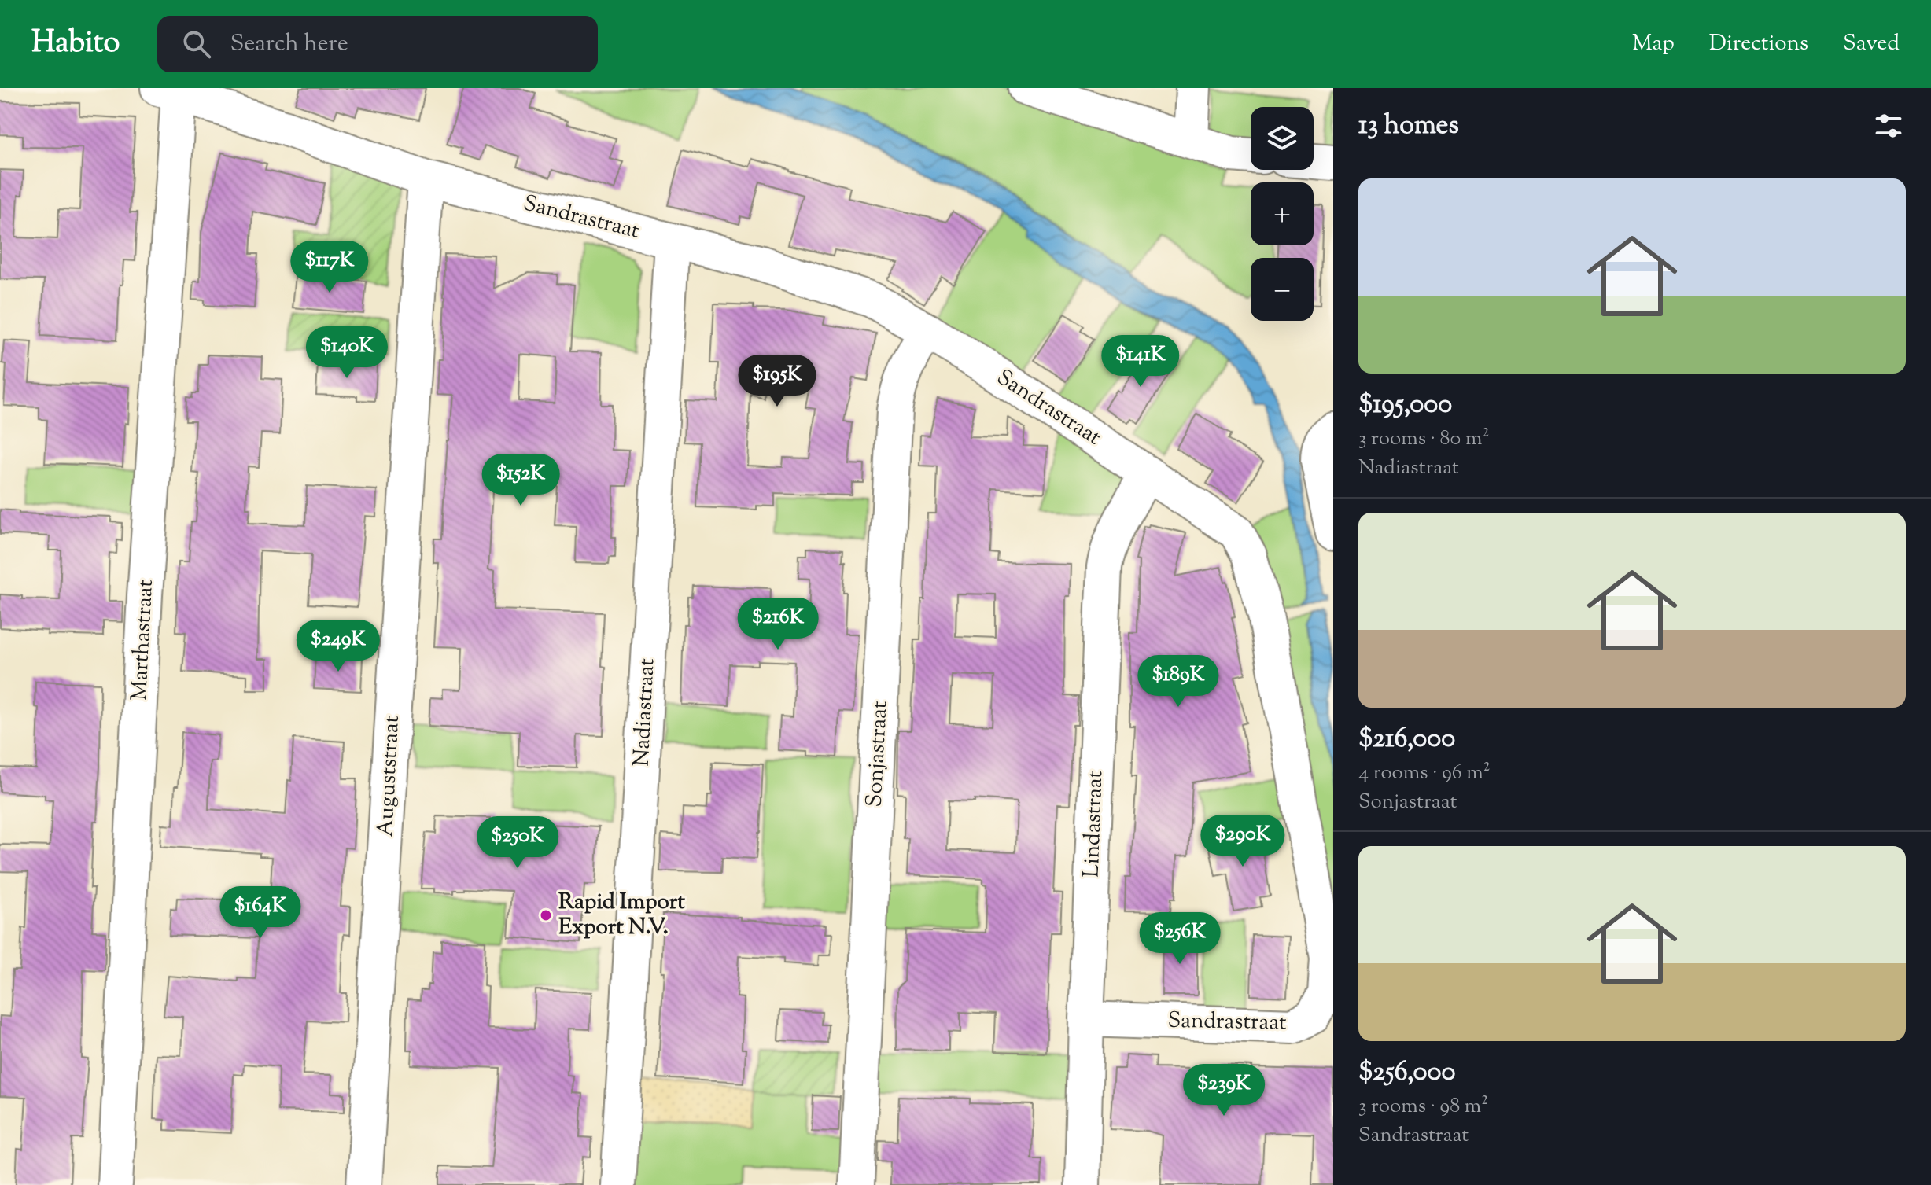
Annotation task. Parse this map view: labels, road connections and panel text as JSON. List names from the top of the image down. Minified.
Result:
{"streets":{"street":["Sandrastraat","Marthastraat","Nadiastraat","Sonjastraat","Auguststraat","Lindastraat"]},"crossings":[["Sandrastraat","Marthastraat"],["Sandrastraat","Nadiastraat"],["Sandrastraat","Sonjastraat"],["Sandrastraat","Auguststraat"],["Sandrastraat","Lindastraat"]],"places":["Rapid Import Export N.V."],"page":{"header":"Habito","search":"Search here","nav":["Map","Directions","Saved"],"heading":"13 homes","map_buttons":["+","−"],"list":[{"name":"$195,000","note":"3 rooms · 80 m² · Nadiastraat"},{"name":"$216,000","note":"4 rooms · 96 m² · Sonjastraat"},{"name":"$256,000","note":"3 rooms · 98 m² · Sandrastraat"}],"price":["$117K","$140K","$141K","$195K","$152K","$216K","$249K","$189K","$290K","$250K","$164K","$256K","$239K"]}}
